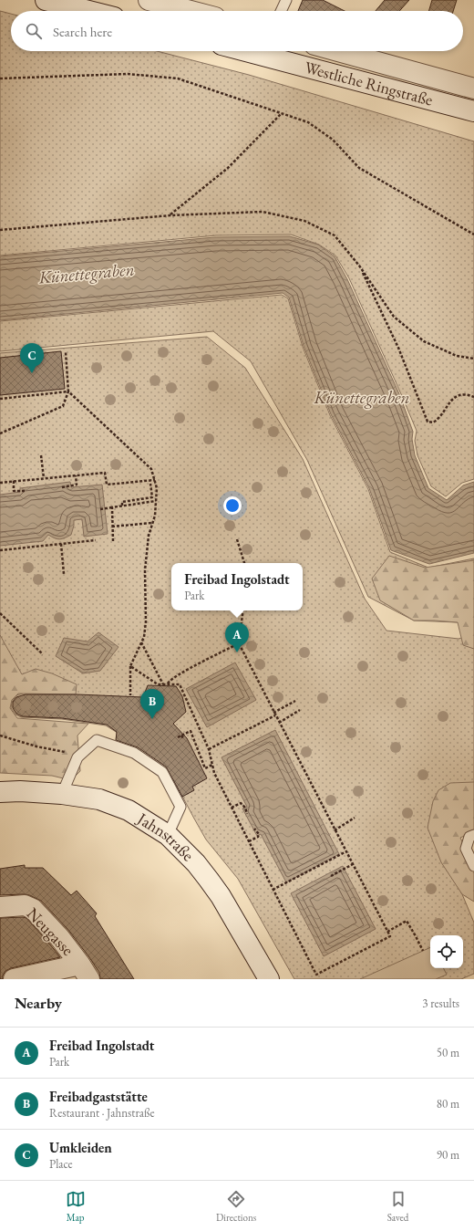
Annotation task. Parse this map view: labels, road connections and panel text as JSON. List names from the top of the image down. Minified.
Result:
{"streets":{"street":["Westliche Ringstraße","Jahnstraße","Neugasse"]},"water":["Künettegraben"],"page":{"search":"Search here","pins":["C","A","B"],"popup":["Freibad Ingolstadt","Park"],"heading":["Nearby","3 results"],"list":[{"mark":"A","name":"Freibad Ingolstadt","note":"Park","value":"50 m"},{"mark":"B","name":"Freibadgaststätte","note":"Restaurant · Jahnstraße","value":"80 m"},{"mark":"C","name":"Umkleiden","note":"Place","value":"90 m"}],"nav":["Map","Directions","Saved"]}}
